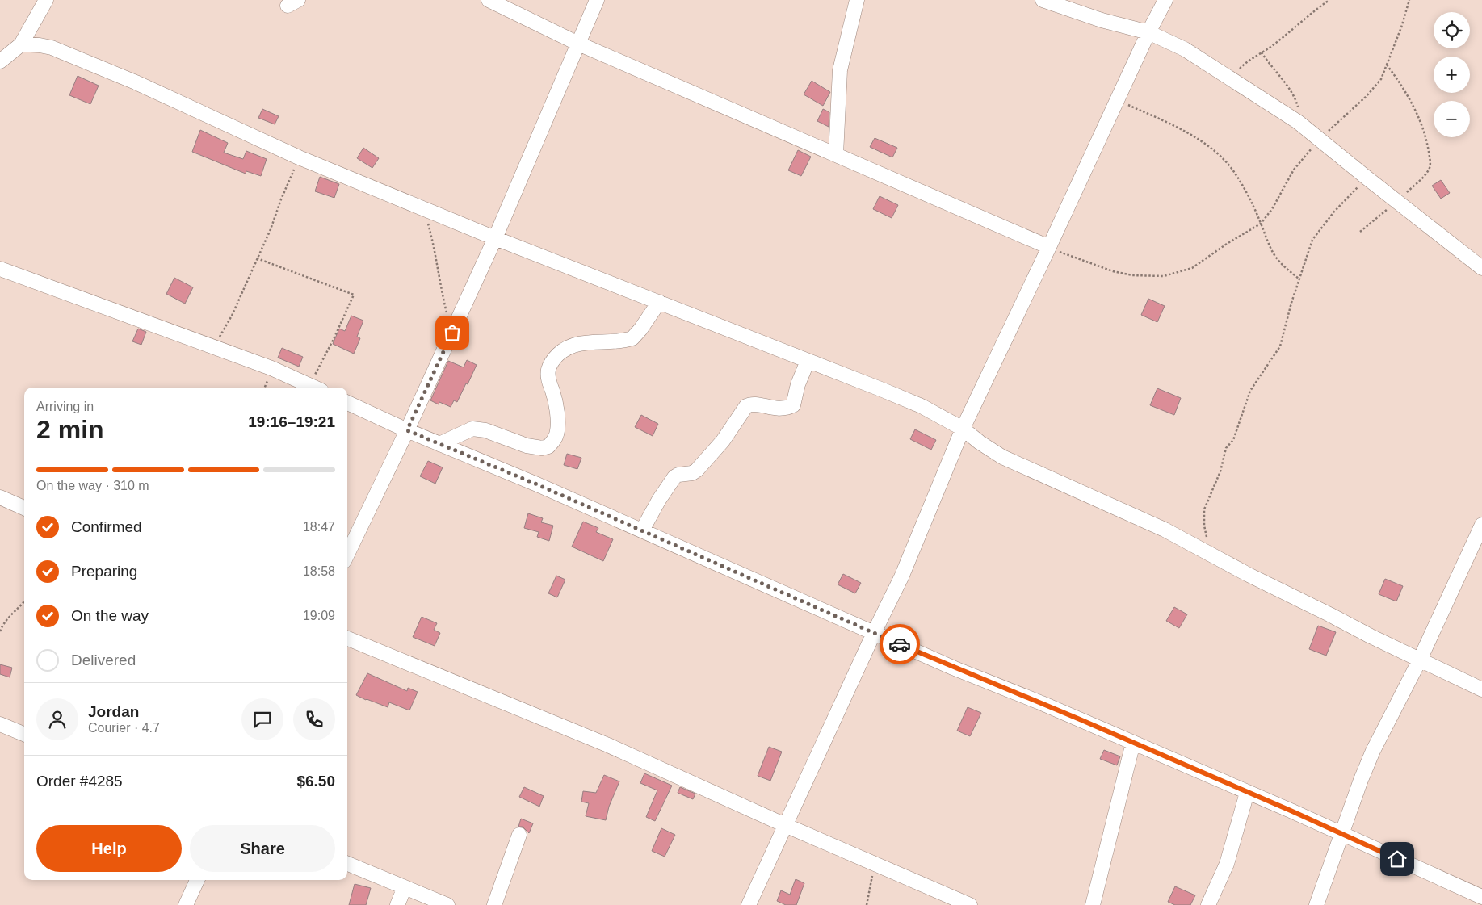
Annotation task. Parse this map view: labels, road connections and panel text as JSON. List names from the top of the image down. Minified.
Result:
{"page":{"map_buttons":["+","−"],"heading":["2 min","Arriving in","19:16–19:21"],"panel":["Jordan","Courier · 4.7","Order #4285","$6.50"],"bar":"On the way · 310 m","list":[["Confirmed","18:47"],["Preparing","18:58"],["On the way","19:09"],"Delivered"],"buttons":["Help","Share"]}}
